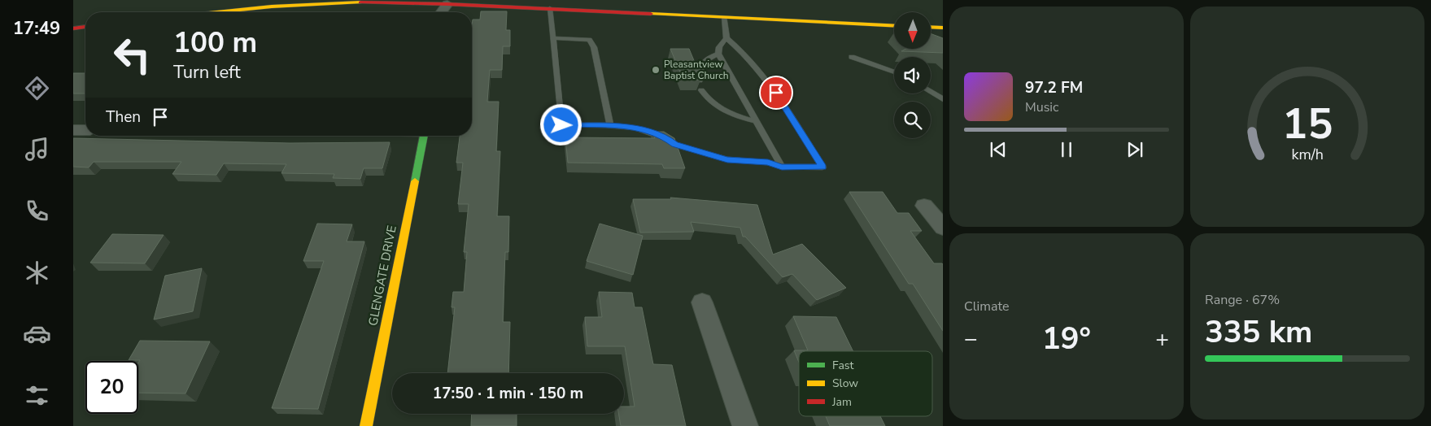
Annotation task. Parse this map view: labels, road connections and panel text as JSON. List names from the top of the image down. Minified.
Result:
{"streets":{"main road":["GLENGATE DRIVE"]},"places":["Pleasantview Baptist Church"],"legend":["Fast","Slow","Jam"],"north":"bottom","page":{"tabs":"17:49","turn":["100 m","Turn left"],"song":["97.2 FM","Music"],"then":"Then","tile":["Climate",["Range · 67%","335 km"]],"heat":["−","19°","+"],"limit":"20","trip":"17:50 · 1 min · 150 m","gauge":["15","km/h"]}}
